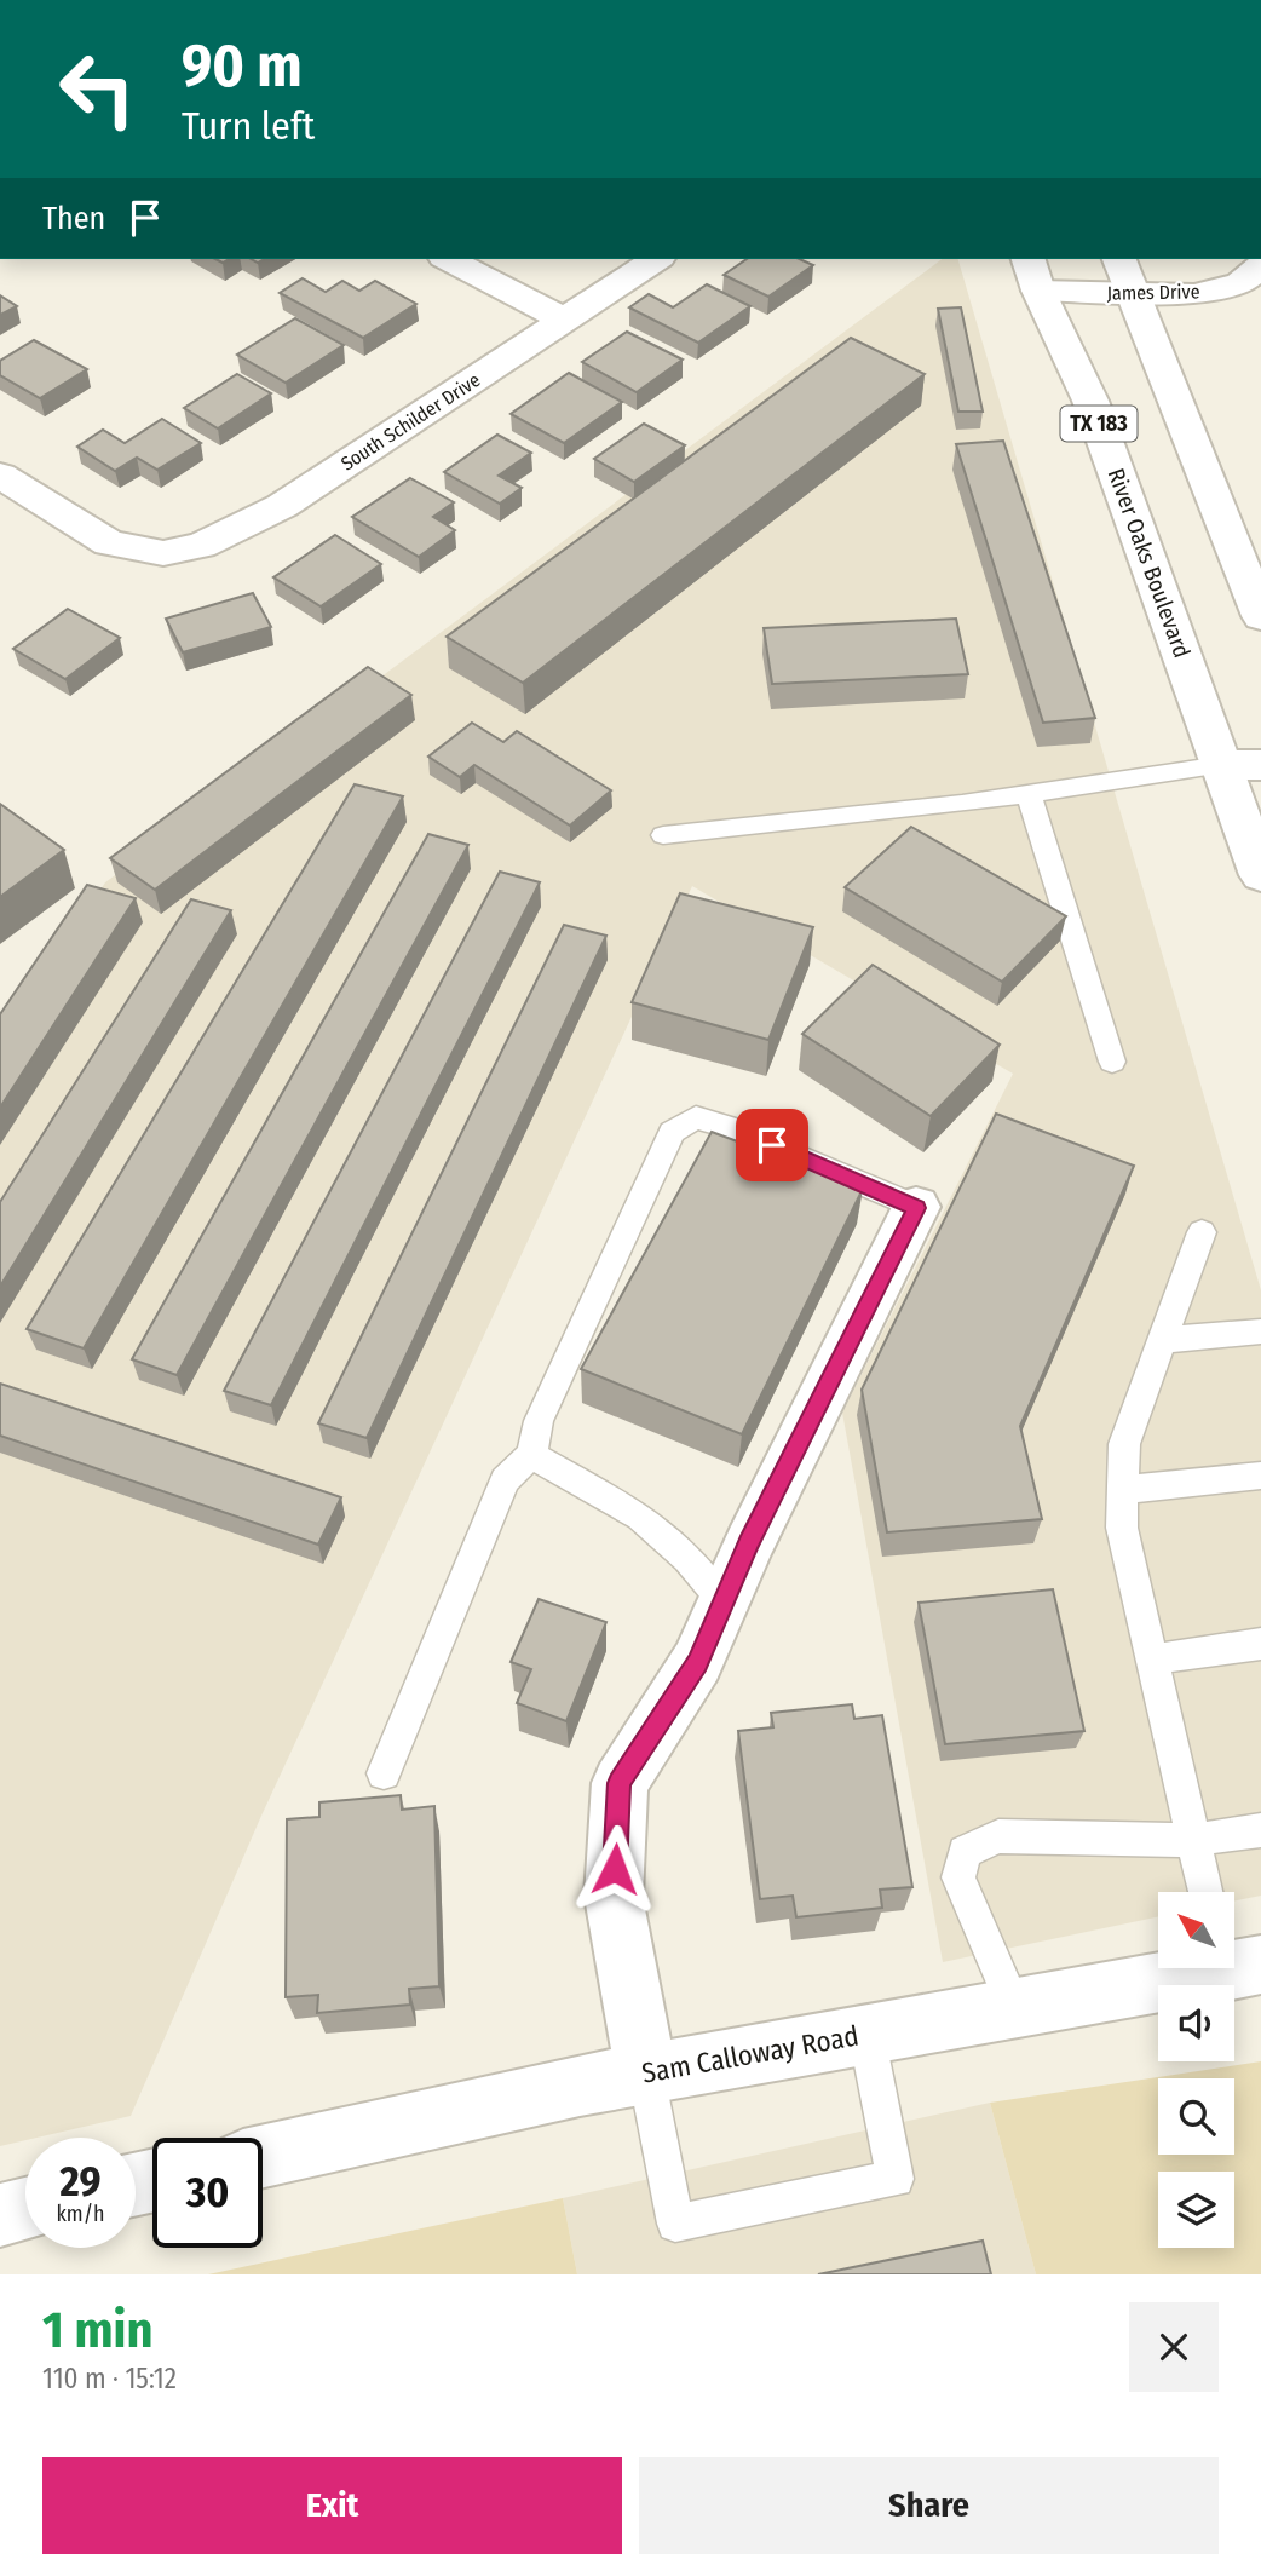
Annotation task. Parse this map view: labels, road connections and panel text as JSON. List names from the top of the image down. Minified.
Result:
{"streets":{"street":["James Drive","South Schilder Drive","TX 183","River Oaks Boulevard","Sam Calloway Road"]},"crossings":[["James Drive","River Oaks Boulevard"]],"north":"top left","page":{"turn":["90 m","Turn left"],"then":"Then","speed":"29 km/h","limit":"30","heading":["1 min","110 m · 15:12"],"buttons":["Exit","Share"]}}
